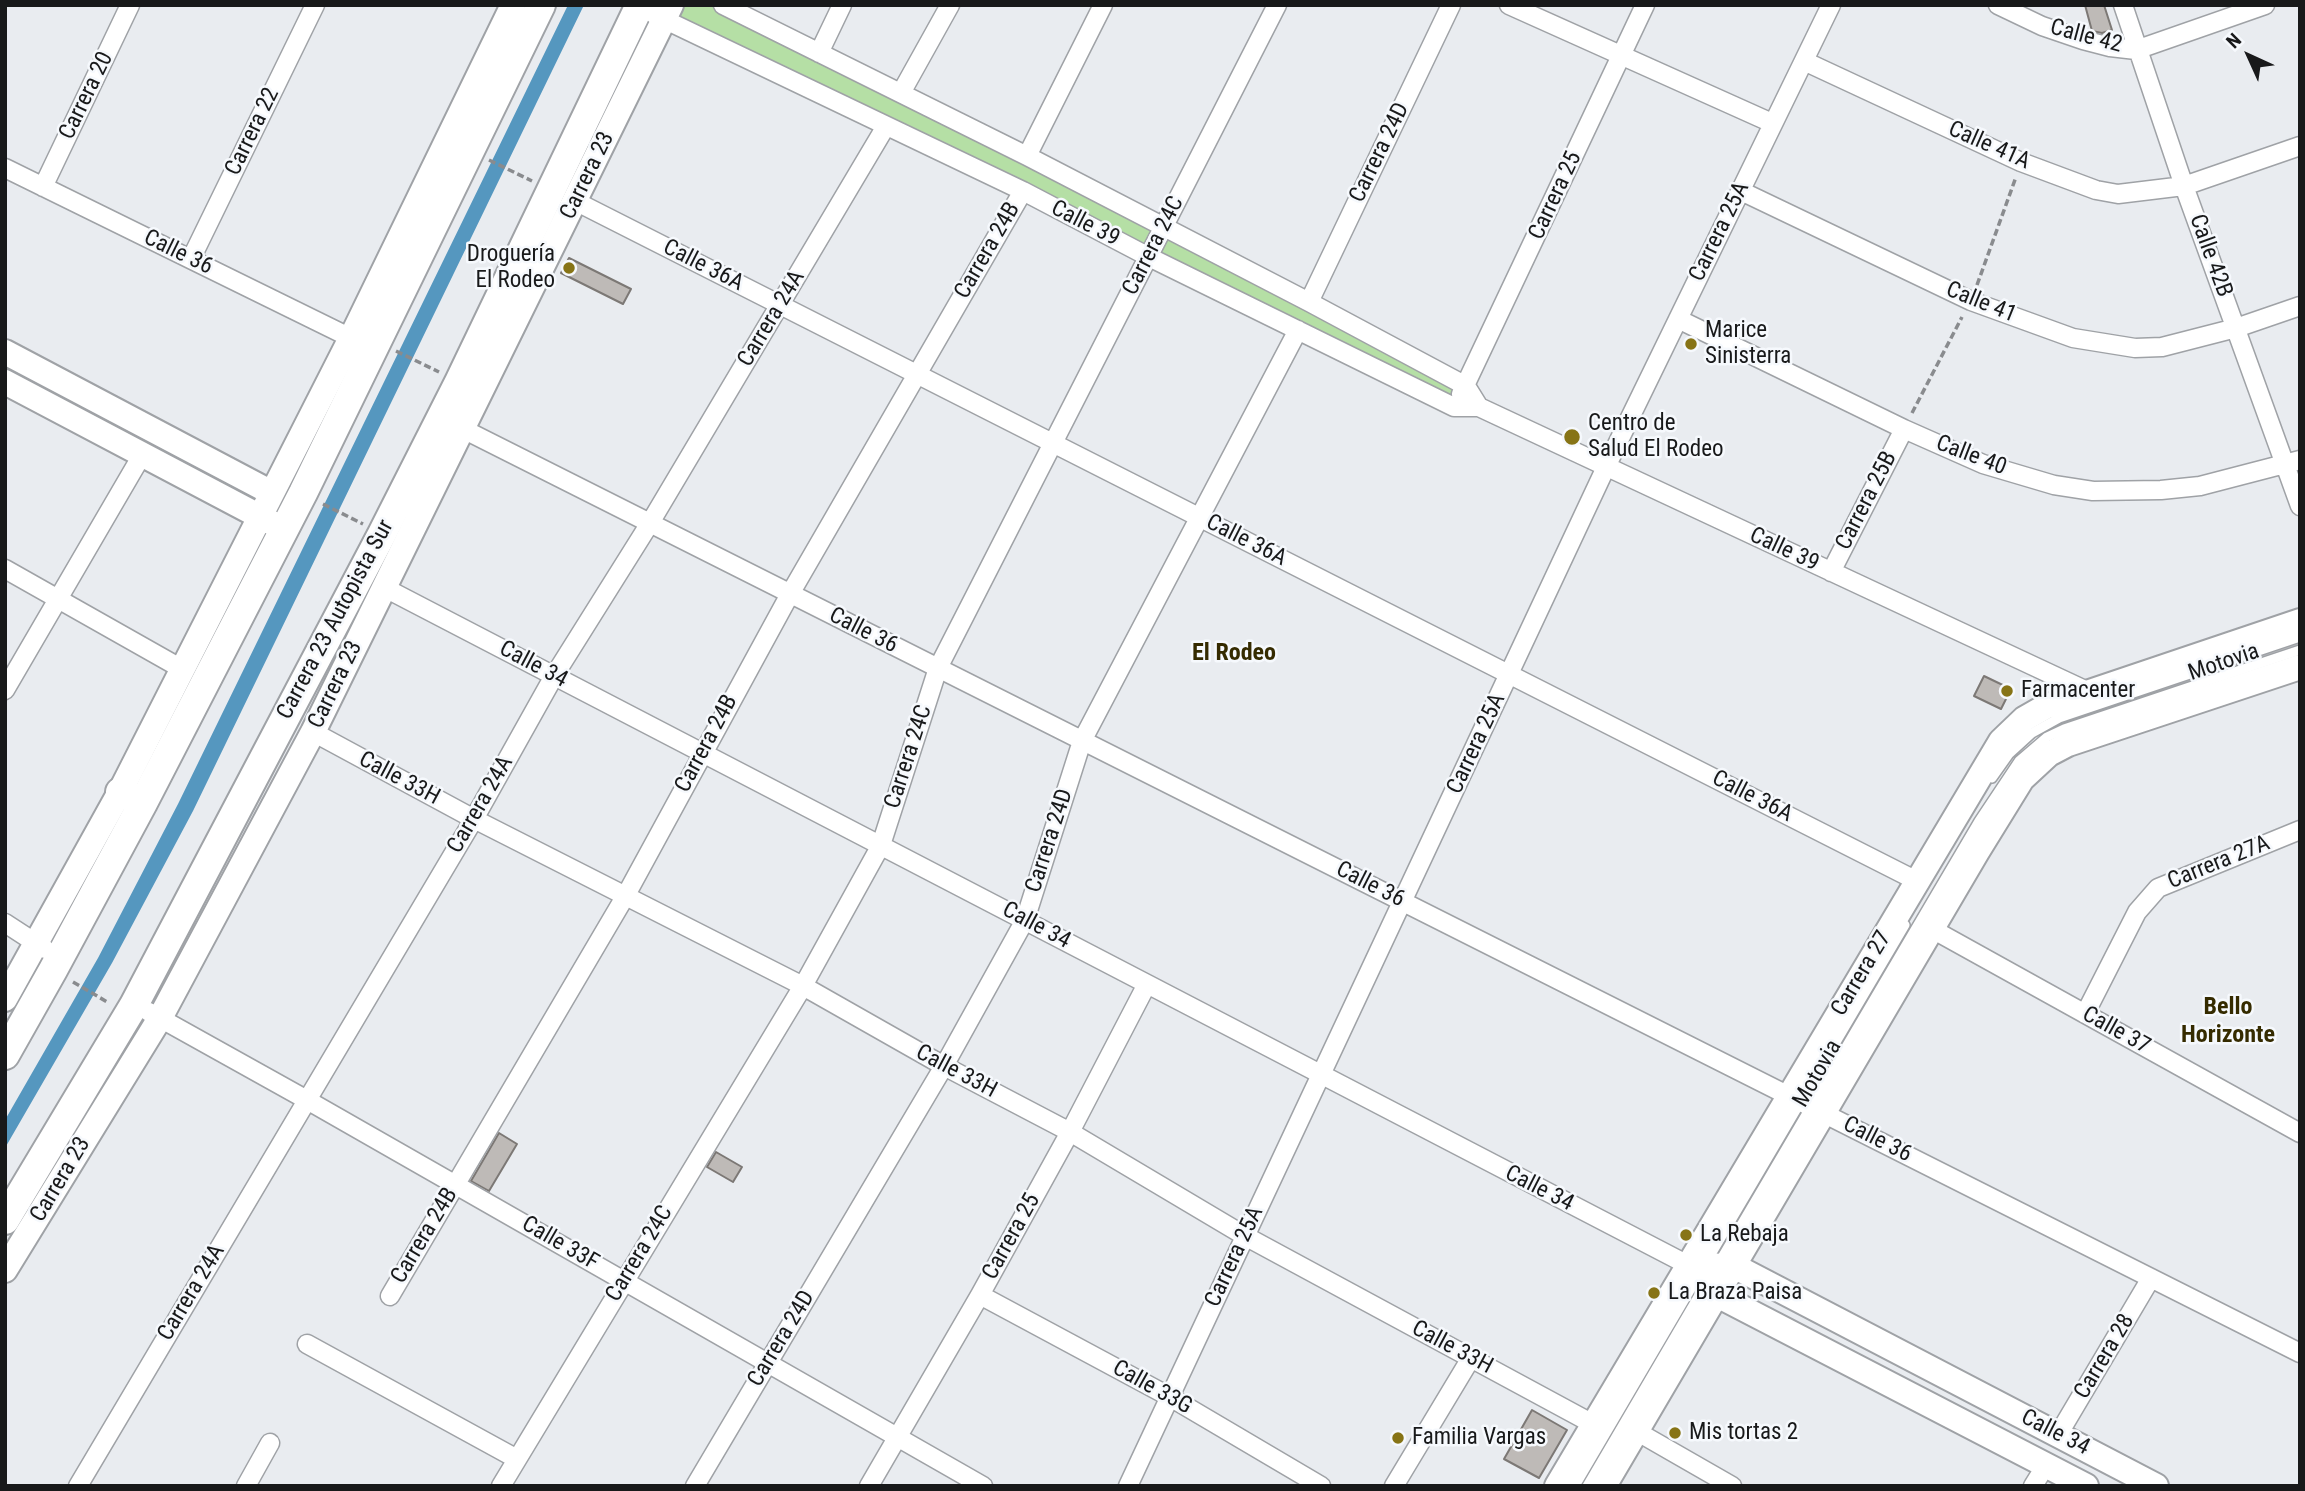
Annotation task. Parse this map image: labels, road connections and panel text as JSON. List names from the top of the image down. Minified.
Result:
{"streets":{"main road":["Carrera 23 Autopista Sur"],"street":["Calle 42","Carrera 20","Carrera 22","Calle 41A","Carrera 24D","Carrera 23","Carrera 25","Calle 39","Carrera 25A","Carrera 24C","Carrera 24B","Calle 36","Calle 42B","Calle 36A","Calle 41","Carrera 24A","Calle 40","Carrera 25B","Calle 34","Calle 33H","Carrera 27A","Carrera 27","Calle 37","Calle 33F","Carrera 28","Calle 33G"],"lane":["Motovia"]},"crossings":[["Calle 42","Calle 42B"],["Carrera 20","Calle 36"],["Carrera 22","Calle 36"],["Calle 41A","Carrera 25A"],["Calle 41A","Calle 42B"],["Carrera 24D","Calle 39"],["Carrera 24D","Calle 36"],["Carrera 24D","Calle 36A"],["Carrera 24D","Calle 34"],["Carrera 24D","Calle 33H"],["Carrera 24D","Calle 33F"],["Carrera 23","Calle 39"],["Carrera 23","Calle 36"],["Carrera 23","Calle 36A"],["Carrera 23","Carrera 23 Autopista Sur"],["Carrera 23","Calle 34"],["Carrera 23","Calle 33H"],["Carrera 23","Calle 33F"],["Carrera 25","Calle 39"],["Carrera 25","Calle 34"],["Carrera 25","Calle 33H"],["Carrera 25","Calle 33F"],["Carrera 25","Calle 33G"],["Calle 39","Carrera 25A"],["Calle 39","Carrera 24C"],["Calle 39","Carrera 24B"],["Calle 39","Carrera 24A"],["Calle 39","Carrera 25B"],["Calle 39","Carrera 23 Autopista Sur"],["Calle 39","Carrera 27"],["Carrera 25A","Calle 36"],["Carrera 25A","Calle 36A"],["Carrera 25A","Calle 41"],["Carrera 25A","Calle 40"],["Carrera 25A","Calle 34"],["Carrera 25A","Calle 33H"],["Carrera 25A","Calle 33G"],["Carrera 24C","Calle 36"],["Carrera 24C","Calle 36A"],["Carrera 24C","Calle 34"],["Carrera 24C","Calle 33H"],["Carrera 24C","Calle 33F"],["Carrera 24B","Calle 36"],["Carrera 24B","Calle 36A"],["Carrera 24B","Calle 34"],["Carrera 24B","Calle 33H"],["Carrera 24B","Calle 33F"],["Calle 36","Carrera 24A"],["Calle 36","Carrera 23 Autopista Sur"],["Calle 36","Motovia"],["Calle 36","Carrera 27"],["Calle 36","Carrera 28"],["Calle 42B","Calle 41"],["Calle 42B","Calle 40"],["Calle 36A","Carrera 24A"],["Calle 36A","Carrera 27"],["Carrera 24A","Calle 34"],["Carrera 24A","Calle 33H"],["Carrera 24A","Calle 33F"],["Calle 40","Carrera 25B"],["Carrera 23 Autopista Sur","Calle 33F"],["Motovia","Carrera 27"],["Calle 34","Carrera 27"],["Calle 34","Carrera 28"],["Calle 33H","Carrera 27"],["Carrera 27A","Calle 37"],["Carrera 27","Calle 37"]],"districts":["El Rodeo","Bello Horizonte"],"places":["Droguería El Rodeo","Marice Sinisterra","Centro de Salud El Rodeo","Farmacenter","La Rebaja","La Braza Paisa","Mis tortas 2","Familia Vargas"],"north":"top left"}
